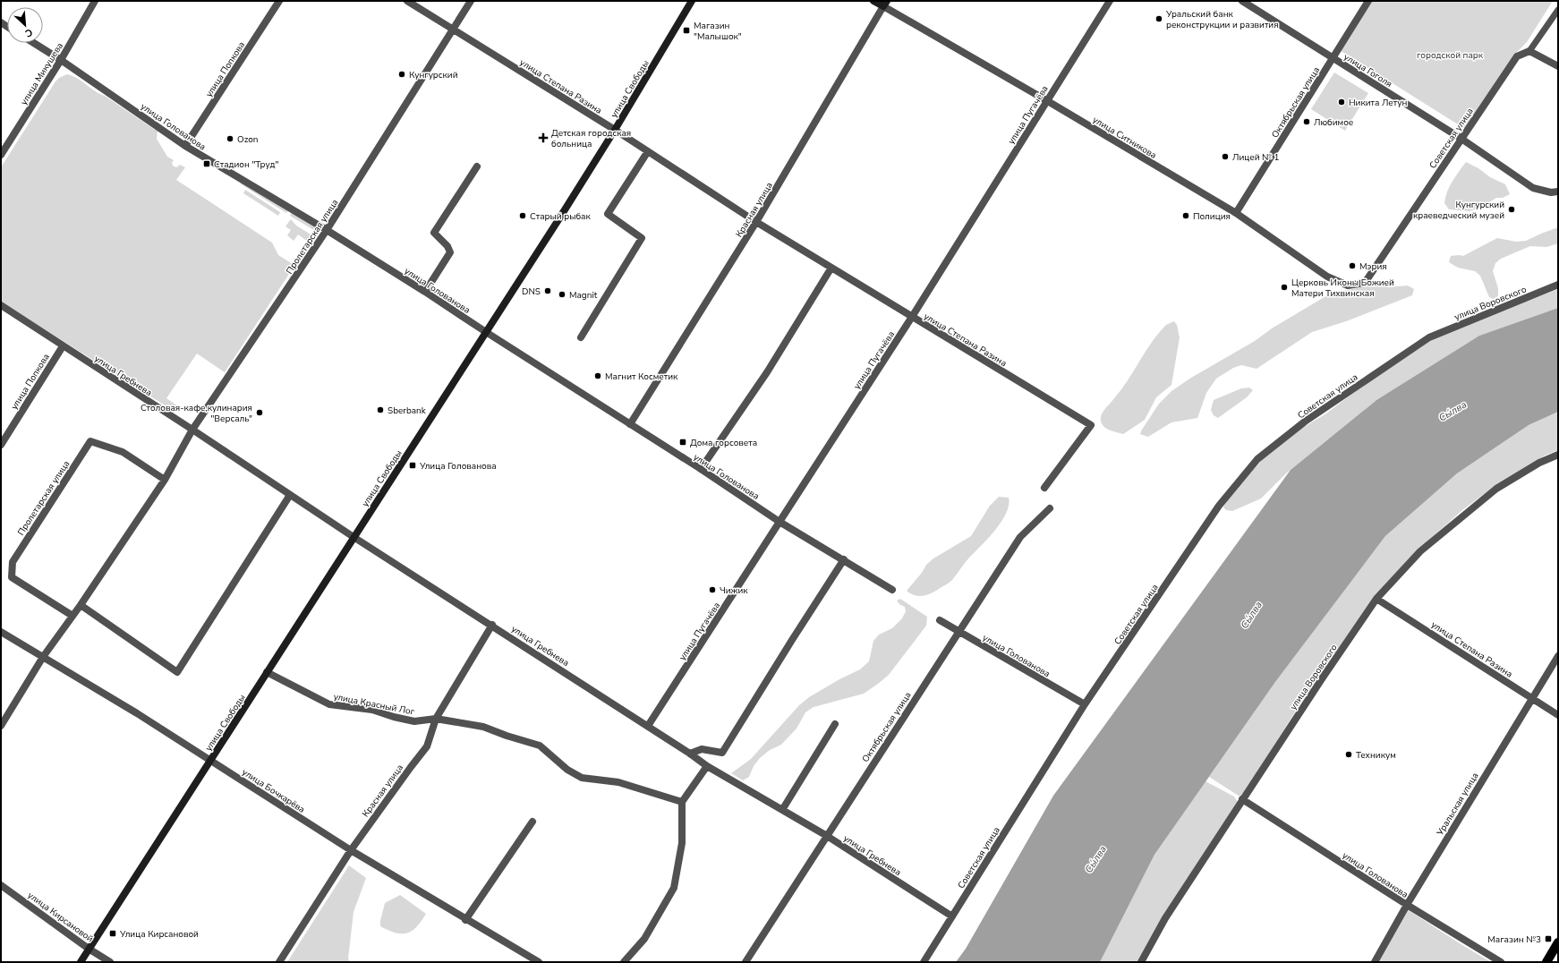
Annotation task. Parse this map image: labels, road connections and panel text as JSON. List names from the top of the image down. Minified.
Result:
{"streets":{"main road":["улица Свободы","улица Ситникова"],"street":["улица Попкова","улица Гоголя","улица Микушева","улица Степана Разина","Октябрьская улица","улица Пугачёва","улица Голованова","Советская улица","Красная улица","Пролетарская улица","улица Воровского","улица Гребнева","улица Красный Лог","улица Бочкарёва","Уральская улица","улица Кирсановой"]},"crossings":[["улица Попкова","улица Голованова"],["улица Попкова","улица Гребнева"],["улица Гоголя","Октябрьская улица"],["улица Гоголя","Советская улица"],["улица Микушева","улица Голованова"],["улица Степана Разина","улица Свободы"],["улица Степана Разина","улица Пугачёва"],["улица Степана Разина","Красная улица"],["улица Степана Разина","Пролетарская улица"],["улица Степана Разина","улица Воровского"],["улица Степана Разина","Уральская улица"],["улица Свободы","улица Голованова"],["улица Свободы","улица Гребнева"],["улица Свободы","улица Красный Лог"],["улица Свободы","улица Бочкарёва"],["улица Свободы","улица Кирсановой"],["Октябрьская улица","улица Голованова"],["Октябрьская улица","улица Ситникова"],["Октябрьская улица","улица Гребнева"],["улица Пугачёва","улица Голованова"],["улица Пугачёва","улица Ситникова"],["улица Пугачёва","улица Гребнева"],["улица Голованова","Советская улица"],["улица Голованова","Красная улица"],["улица Голованова","Пролетарская улица"],["улица Голованова","улица Воровского"],["улица Голованова","Уральская улица"],["улица Ситникова","Советская улица"],["улица Ситникова","Красная улица"],["Советская улица","улица Воровского"],["Советская улица","улица Гребнева"],["Красная улица","улица Гребнева"],["Красная улица","улица Красный Лог"],["Красная улица","улица Бочкарёва"],["Пролетарская улица","улица Гребнева"],["Пролетарская улица","улица Бочкарёва"]],"water":["Сы́лва"],"parks":["городской парк"],"places":{"other":["Уральский банк реконструкции и развития","Кунгурский","Никита Летун","Любимое","Ozon","Лицей № 1","Кунгурский краеведческий музей","Старый рыбак","Полиция","Мэрия","Церковь Иконы Божией Матери Тихвинская","DNS","Magnit","Магнит Косметик","Sberbank","Столовая-кафе,кулинария \"Версаль\"","Чижик","Техникум"],"transit":["Магазин \"Малышок\"","Стадион \"Труд\"","Дома горсовета","Улица Голованова","Улица Кирсановой","Магазин №3"],"health":["Детская городская больница"]},"north":"bottom right"}
